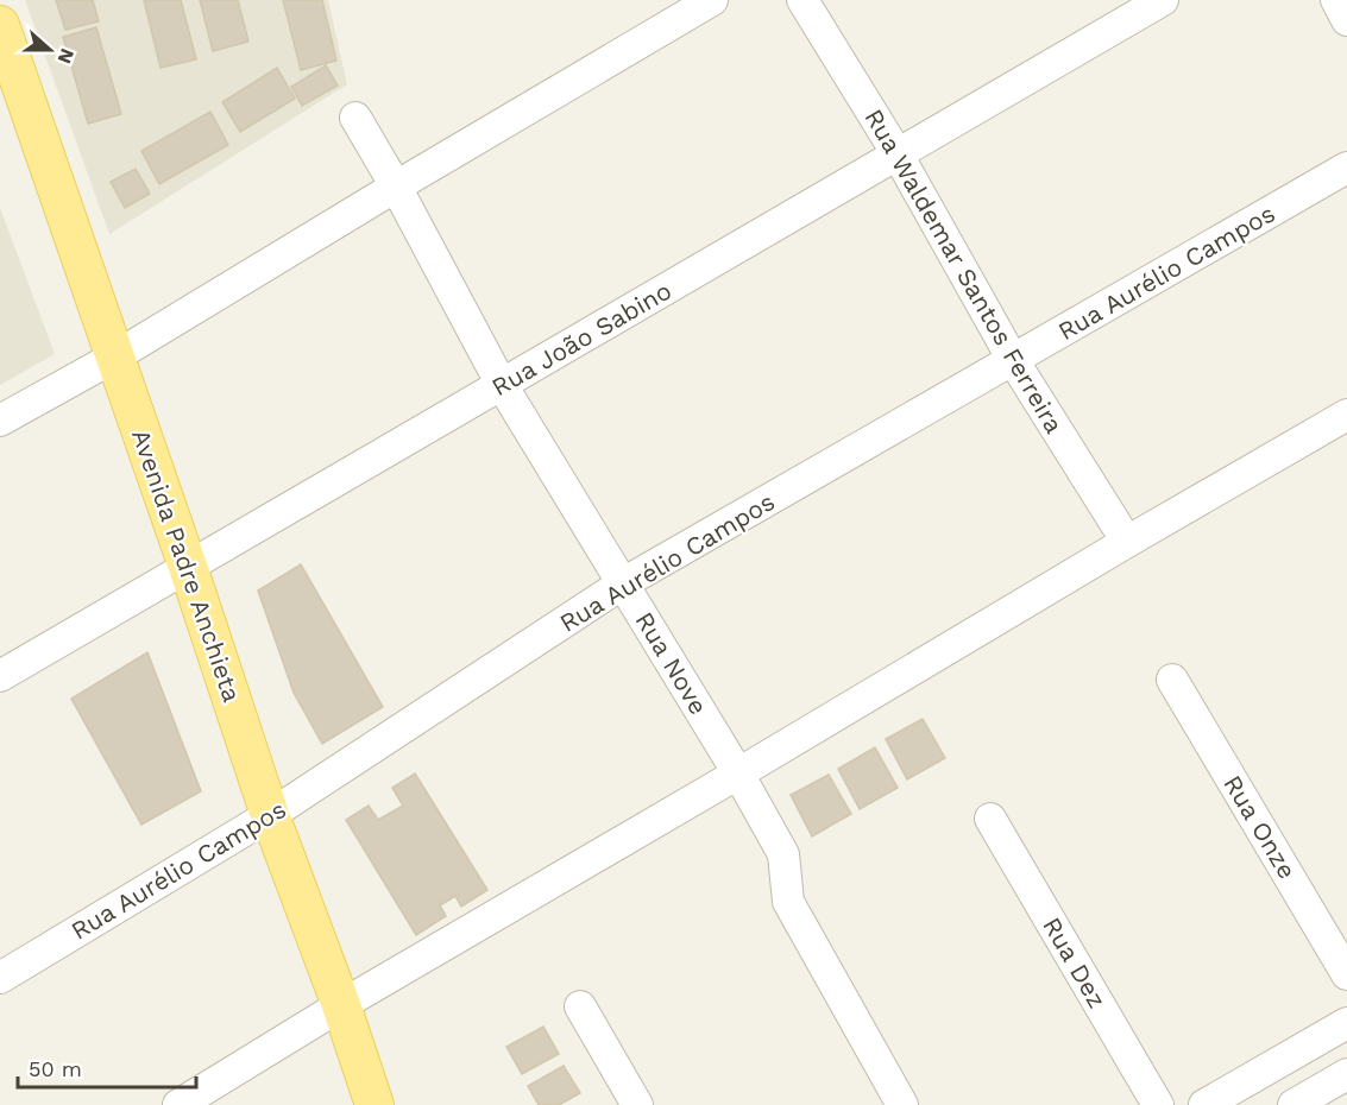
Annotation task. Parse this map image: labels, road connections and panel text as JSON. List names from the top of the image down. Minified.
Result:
{"streets":{"main road":["Avenida Padre Anchieta"],"street":["Rua Waldemar Santos Ferreira","Rua Aurélio Campos","Rua João Sabino","Rua Nove","Rua Onze","Rua Dez"]},"crossings":[["Rua Waldemar Santos Ferreira","Rua Aurélio Campos"],["Rua Waldemar Santos Ferreira","Rua João Sabino"],["Rua Aurélio Campos","Avenida Padre Anchieta"],["Rua Aurélio Campos","Rua Nove"],["Rua João Sabino","Avenida Padre Anchieta"],["Rua João Sabino","Rua Nove"]],"scale_bar":"50 m","north":"right"}
